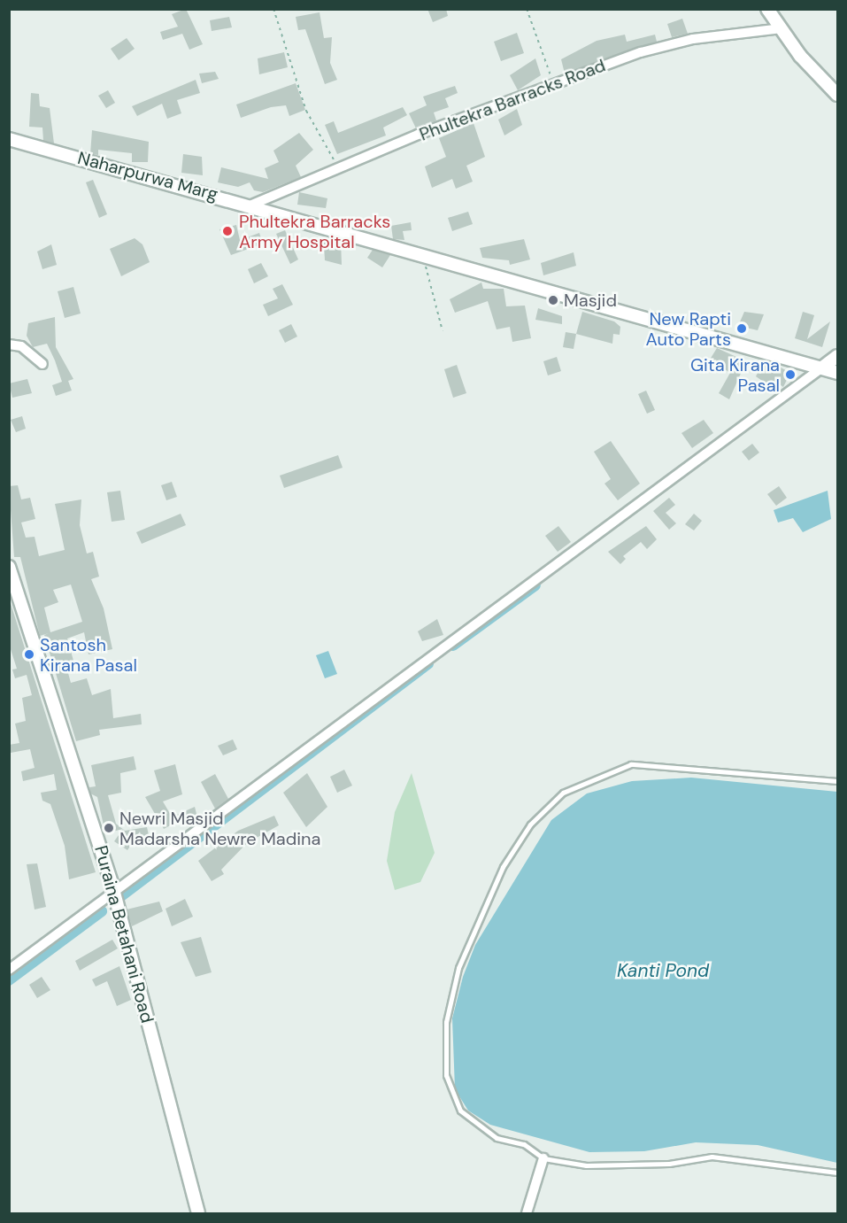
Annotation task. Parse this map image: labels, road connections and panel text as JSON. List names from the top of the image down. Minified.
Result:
{"streets":{"main road":["Naharpurwa Marg","Puraina Betahani Road"],"street":["Phultekra Barracks Road"]},"crossings":[["Phultekra Barracks Road","Naharpurwa Marg"]],"water":["Kanti Pond"],"places":["Phultekra Barracks Army Hospital","Masjid","New Rapti Auto Parts","Gita Kirana Pasal","Santosh Kirana Pasal","Newri Masjid Madarsha Newre Madina"]}
